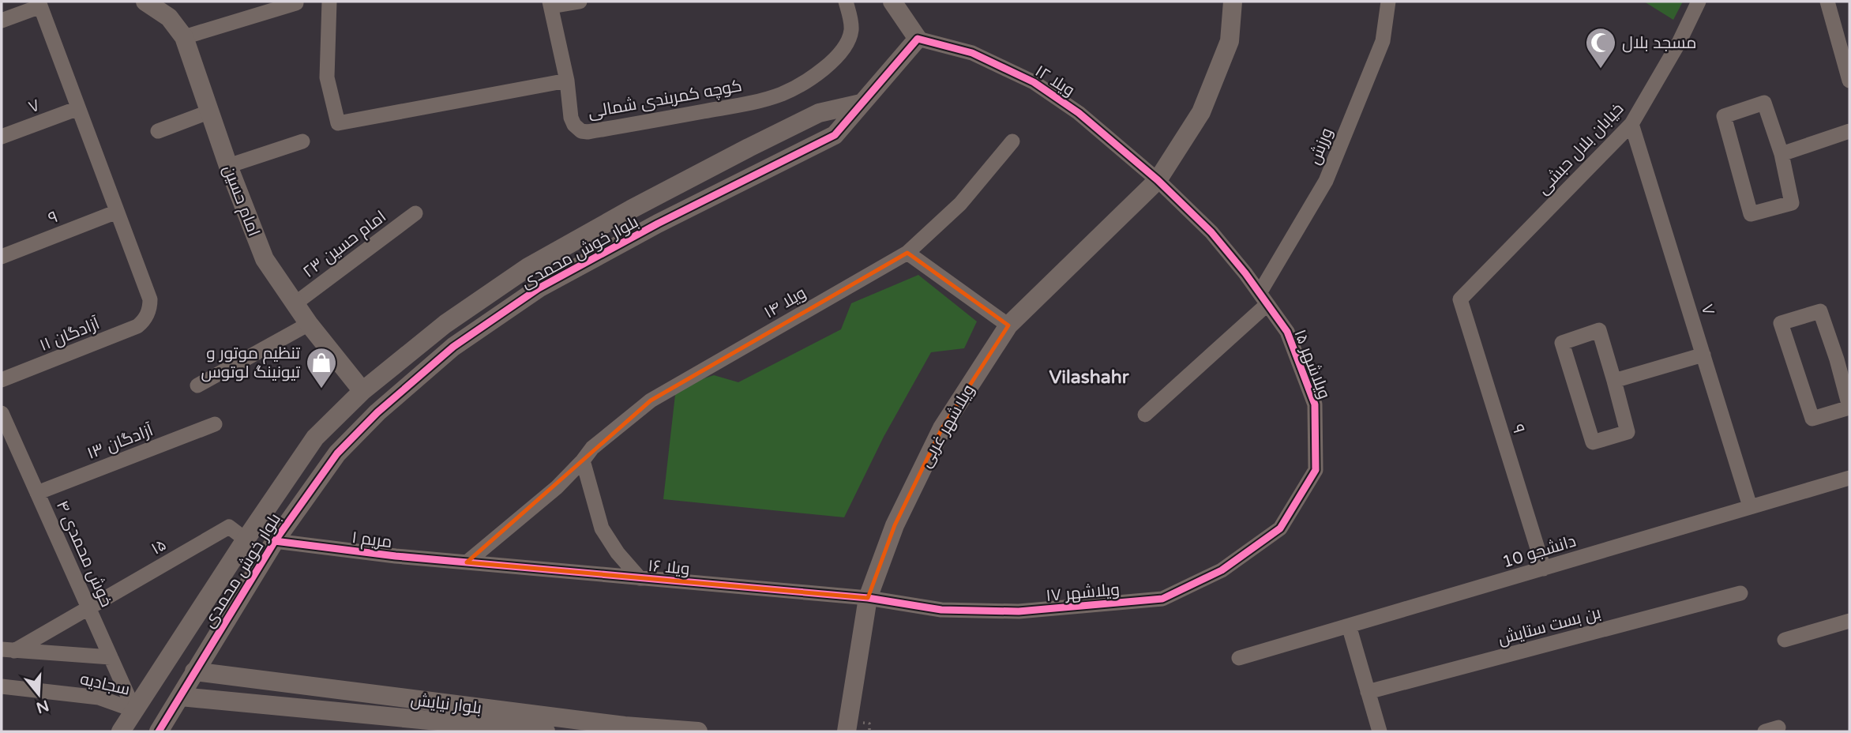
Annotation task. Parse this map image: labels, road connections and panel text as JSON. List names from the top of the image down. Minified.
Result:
{"streets":{"street":["ویلا ۱۲","کوچه کمربندی شمالی","۷","ورزش","خیابان بلال حبشی","امام حسین","۹","امام حسین ۲۳","بلوار خوش محمدی","۱۴ ویلا","آزادگان ۱۱","ویلاشهر ۱۵","ویلاشهر غربی","آزادگان ۱۳","۱ مریم","۱۵","دانشجو 10","خوش محمدی ۴","۱۶ ویلا","ویلاشهر ۱۷","بن بست ستایش","سجادیه","بلوار نیایش"]},"crossings":[["ویلا ۱۲","ویلاشهر ۱۵"],["ویلا ۱۲","ویلاشهر غربی"],["۷","خیابان بلال حبشی"],["۷","دانشجو 10"],["ورزش","ویلاشهر ۱۵"],["خیابان بلال حبشی","۹"],["امام حسین","امام حسین ۲۳"],["امام حسین","بلوار خوش محمدی"],["۹","آزادگان ۱۱"],["۹","دانشجو 10"],["بلوار خوش محمدی","۱ مریم"],["بلوار خوش محمدی","۱۵"],["بلوار خوش محمدی","خوش محمدی ۴"],["بلوار خوش محمدی","سجادیه"],["بلوار خوش محمدی","بلوار نیایش"],["۱۴ ویلا","۱ مریم"],["۱۴ ویلا","۱۶ ویلا"],["ویلاشهر ۱۵","ویلاشهر غربی"],["ویلاشهر ۱۵","ویلاشهر ۱۷"],["ویلاشهر غربی","۱۶ ویلا"],["ویلاشهر غربی","ویلاشهر ۱۷"],["آزادگان ۱۳","خوش محمدی ۴"],["۱ مریم","۱۶ ویلا"],["۱۵","خوش محمدی ۴"],["خوش محمدی ۴","سجادیه"],["۱۶ ویلا","ویلاشهر ۱۷"]],"districts":["Vilashahr"],"places":{"mosque":["مسجد بلال"],"shop":["تنظیم موتور و تیونینگ لوتوس"]},"north":"bottom"}
